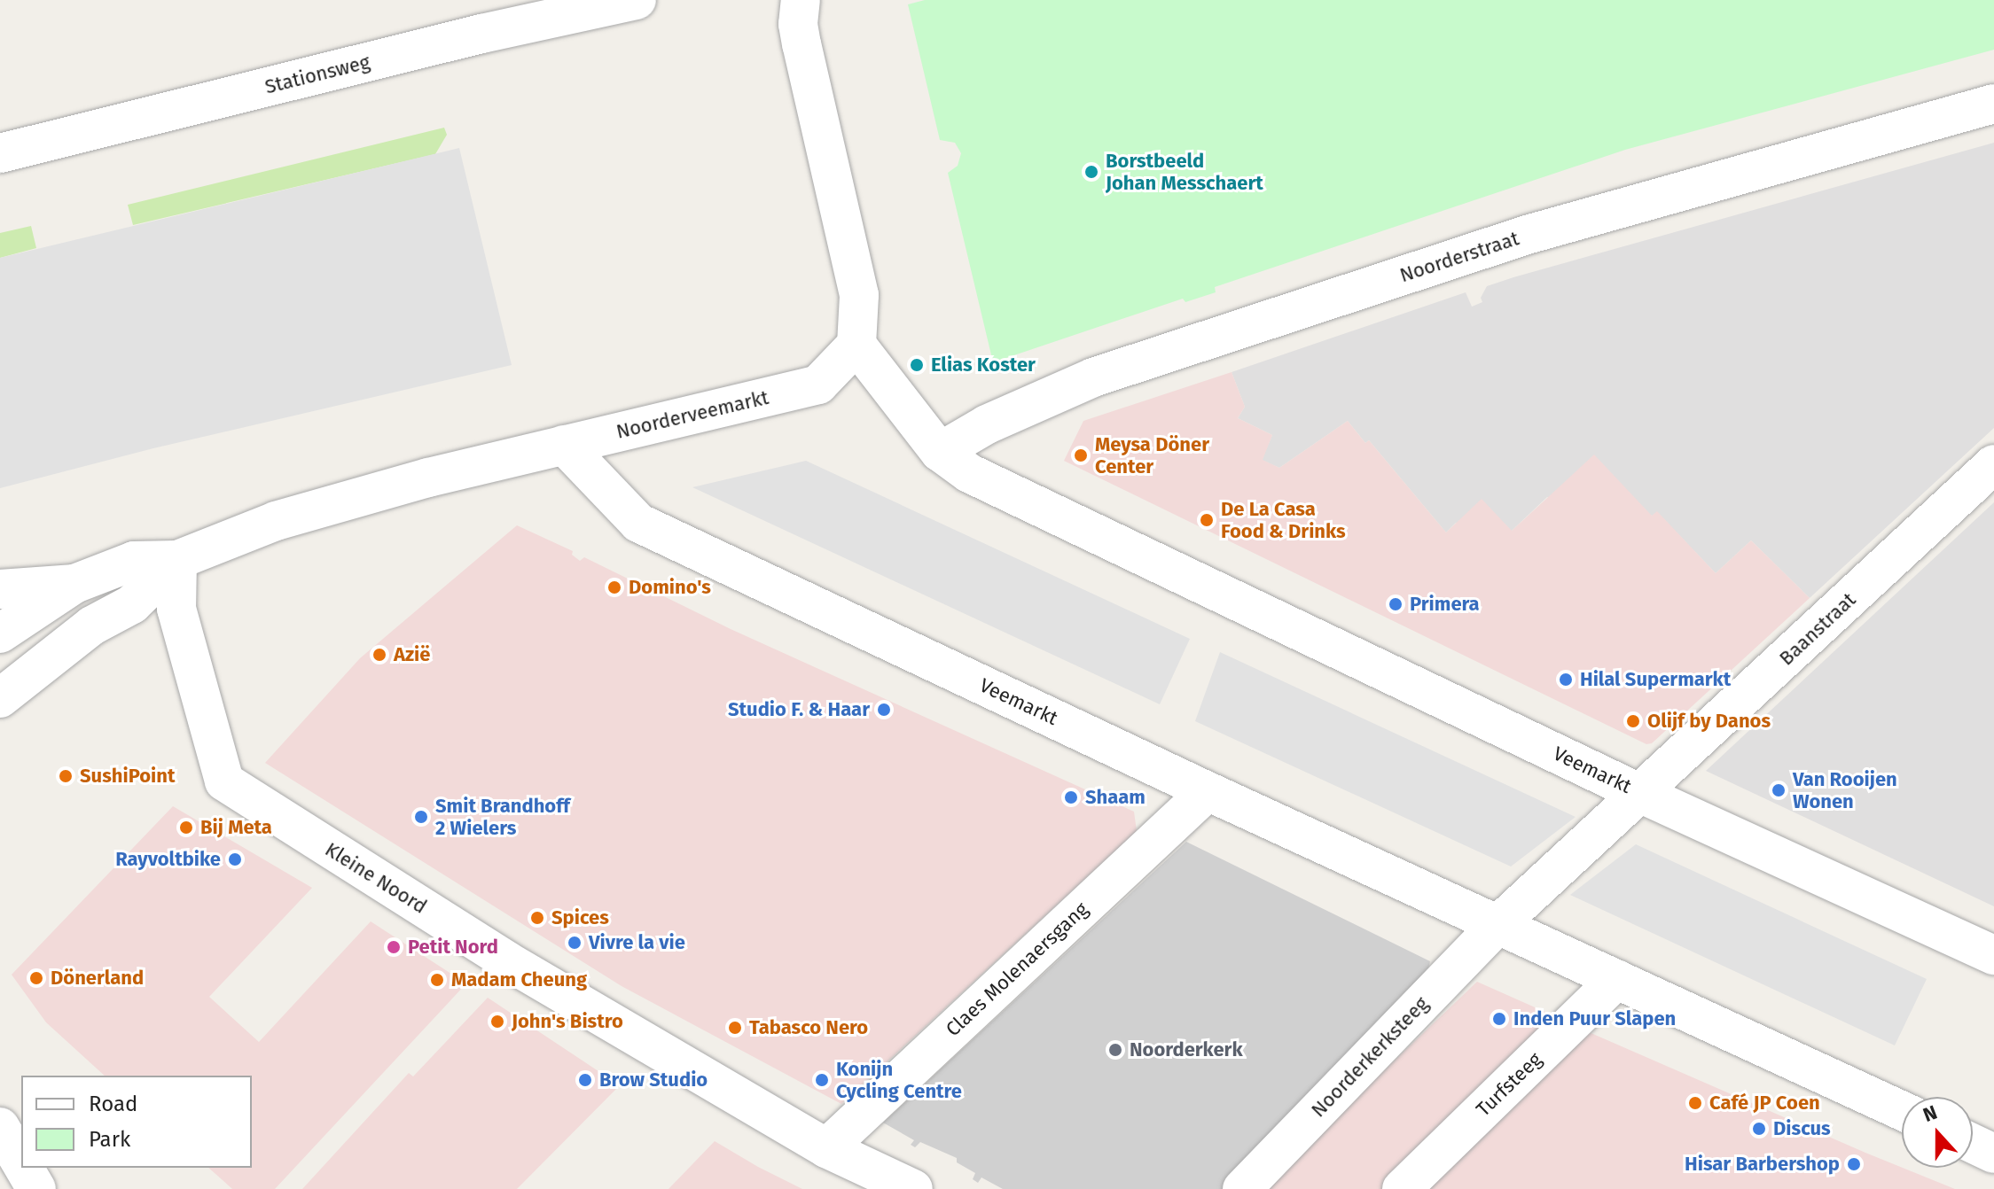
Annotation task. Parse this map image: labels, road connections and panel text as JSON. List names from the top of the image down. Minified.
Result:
{"streets":{"street":["Stationsweg","Noorderstraat","Noorderveemarkt","Baanstraat","Veemarkt","Kleine Noord","Claes Molenaersgang","Noorderkerksteeg","Turfsteeg"]},"crossings":[["Noorderstraat","Veemarkt"],["Noorderveemarkt","Veemarkt"],["Noorderveemarkt","Kleine Noord"],["Baanstraat","Veemarkt"],["Veemarkt","Claes Molenaersgang"],["Veemarkt","Noorderkerksteeg"],["Veemarkt","Turfsteeg"],["Kleine Noord","Claes Molenaersgang"]],"places":["Borstbeeld Johan Messchaert","Elias Koster","Meysa Döner Center","De La Casa Food & Drinks","Domino's","Primera","Azië","Hilal Supermarkt","Studio F. & Haar","Olijf by Danos","SushiPoint","Van Rooijen Wonen","Shaam","Smit Brandhoff 2 Wielers","Bij Meta","Rayvoltbike","Spices","Vivre la vie","Petit Nord","Dönerland","Madam Cheung","Inden Puur Slapen","John's Bistro","Tabasco Nero","Noorderkerk","Brow Studio","Konijn Cycling Centre","Café JP Coen","Discus","Hisar Barbershop"],"legend":["Road","Park"],"north":"top"}
